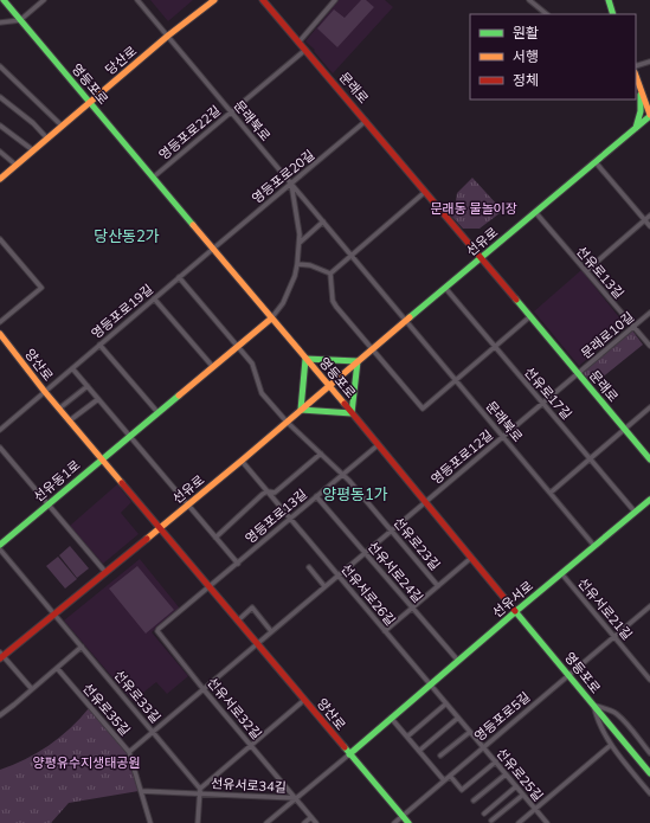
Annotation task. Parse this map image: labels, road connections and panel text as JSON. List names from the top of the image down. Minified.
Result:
{"streets":{"main road":["당산로","영등포로","문래로","선유로","양산로","선유동1로","선유서로"],"street":["문래북로","영등포로22길","영등포로20길","선유로13길","영등포로19길","문래로10길","선유로17길","영등포로12길","영등포로13길","선유로23길","선유서로24길","선유서로26길","선유서로21길","선유로33길","선유서로32길","선유로35길","영등포로5길","선유로25길","선유서로34길"]},"crossings":[["당산로","영등포로"],["당산로","문래북로"],["영등포로","영등포로22길"],["영등포로","영등포로20길"],["영등포로","선유로"],["영등포로","영등포로19길"],["영등포로","영등포로12길"],["영등포로","선유동1로"],["영등포로","영등포로13길"],["영등포로","선유서로"],["영등포로","영등포로5길"],["문래로","영등포로22길"],["문래로","영등포로20길"],["문래로","선유로"],["문래로","문래로10길"],["문래로","영등포로12길"],["문래북로","영등포로22길"],["문래북로","영등포로20길"],["문래북로","선유로"],["문래북로","영등포로12길"],["문래북로","선유서로"],["영등포로20길","영등포로19길"],["선유로","선유로13길"],["선유로","양산로"],["선유로","선유로17길"],["선유로","선유로23길"],["선유로","선유로33길"],["선유로13길","문래로10길"],["영등포로19길","양산로"],["문래로10길","영등포로12길"],["양산로","영등포로12길"],["양산로","선유동1로"],["양산로","영등포로13길"],["양산로","선유서로"],["양산로","선유서로32길"],["양산로","영등포로5길"],["선유로17길","영등포로12길"],["선유로17길","선유서로"],["영등포로12길","선유로23길"],["영등포로12길","선유서로24길"],["영등포로12길","선유서로26길"],["영등포로12길","선유로33길"],["영등포로12길","선유서로32길"],["영등포로12길","선유로35길"],["선유동1로","선유로23길"],["영등포로13길","선유로23길"],["영등포로13길","선유서로24길"],["영등포로13길","선유서로26길"],["영등포로13길","선유서로32길"],["선유서로24길","선유서로"],["선유서로26길","선유서로"],["선유서로26길","선유로25길"],["선유서로","선유서로21길"],["선유서로","선유서로32길"],["선유서로","선유로25길"],["선유서로","선유서로34길"],["선유서로21길","영등포로5길"],["선유로33길","선유서로34길"],["선유서로32길","선유서로34길"],["선유로35길","선유서로34길"],["영등포로5길","선유로25길"]],"districts":["당산동2가","양평동1가"],"parks":["문래동 물놀이장","양평유수지생태공원"],"legend":["원활","서행","정체"]}
